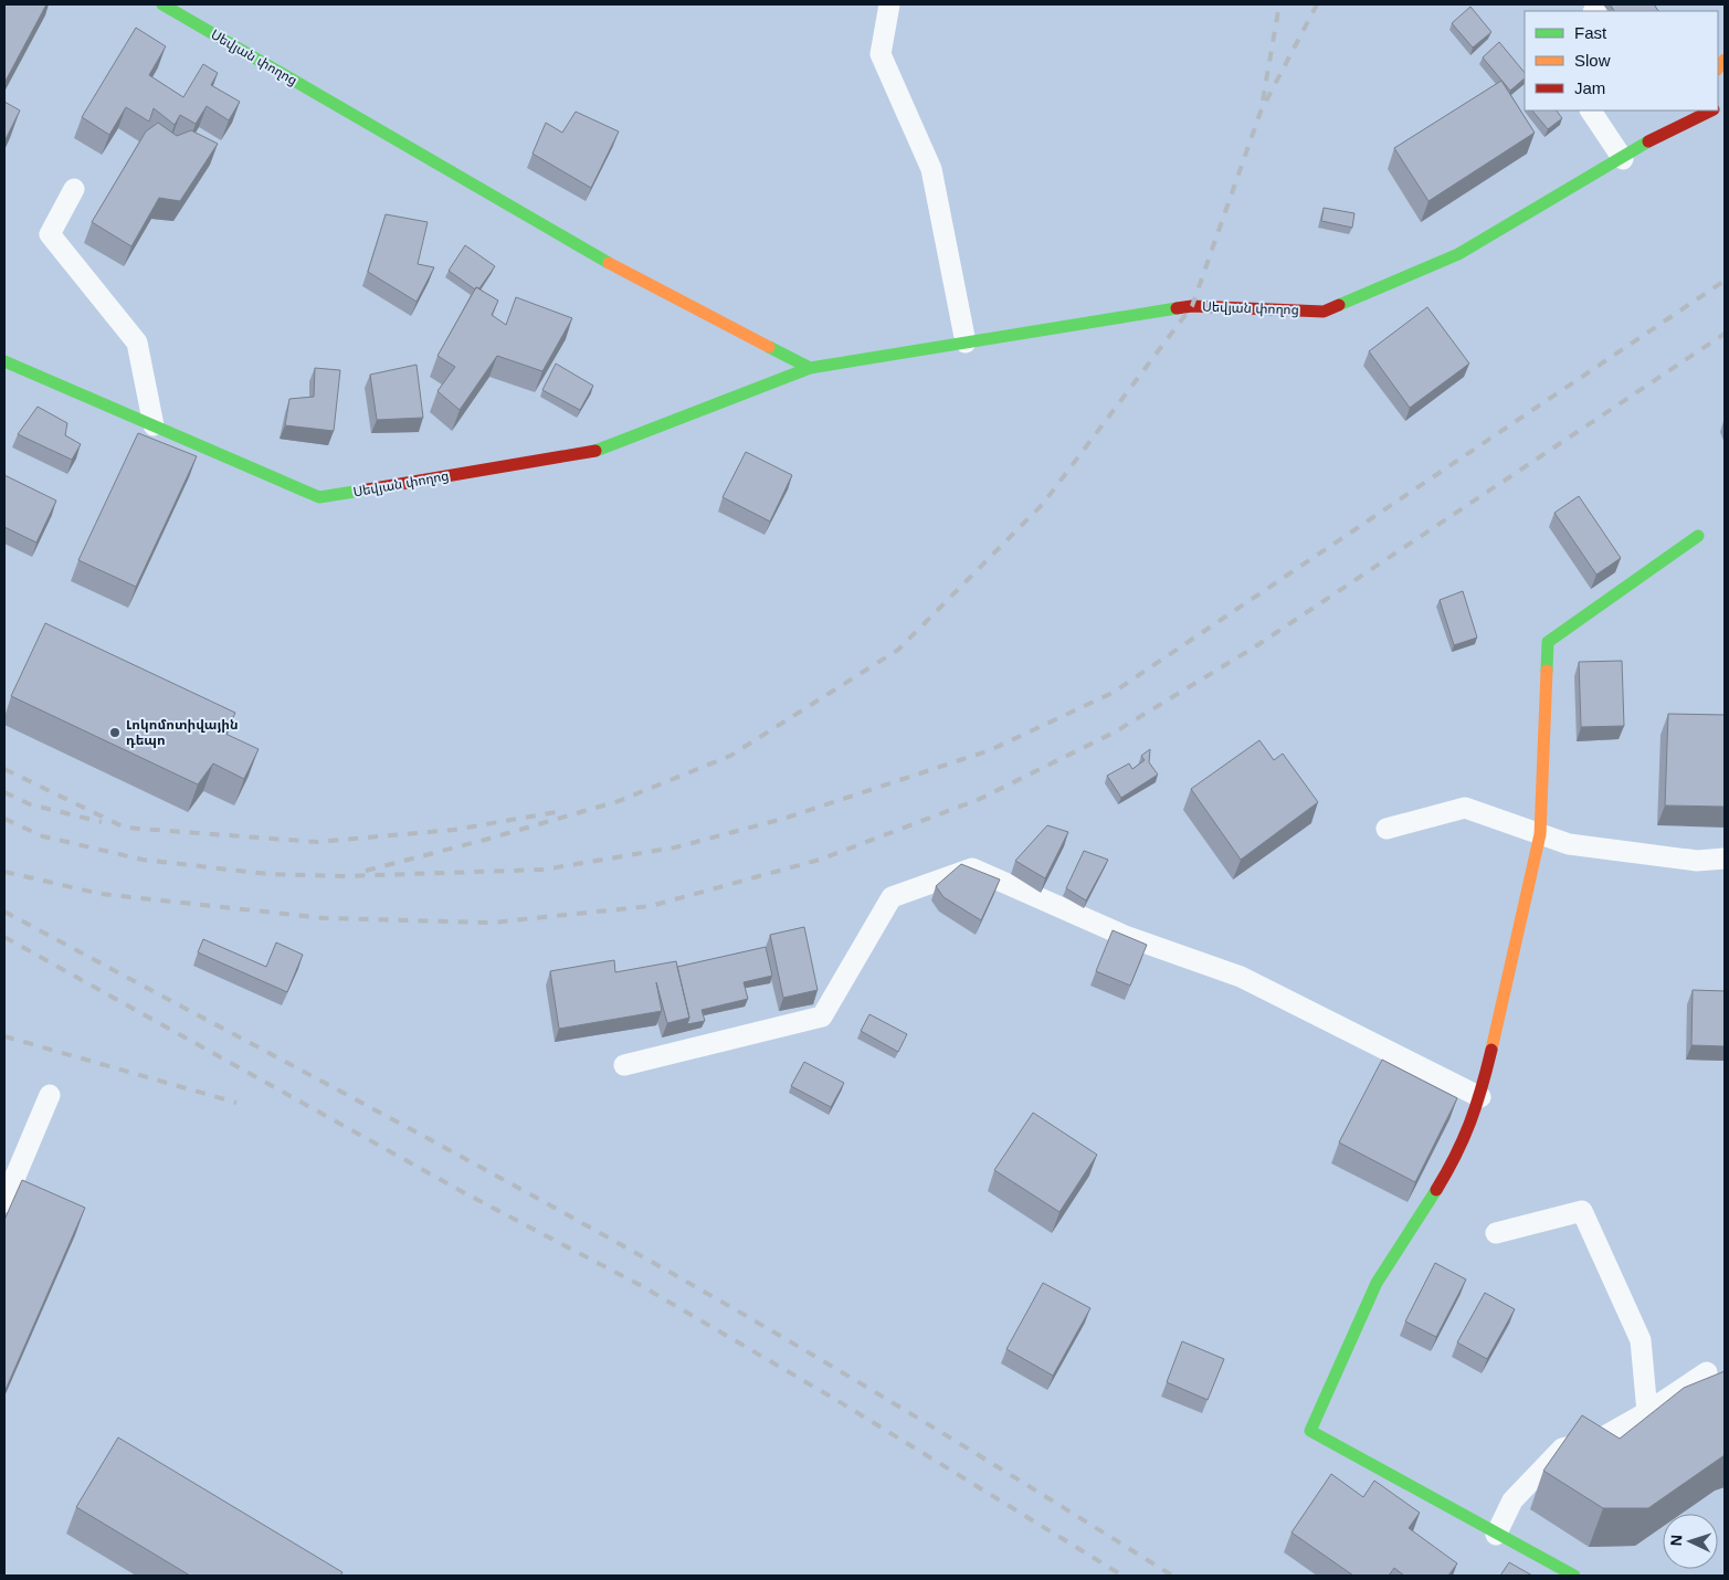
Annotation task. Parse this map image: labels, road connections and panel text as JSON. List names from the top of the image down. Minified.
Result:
{"streets":{"street":["Սեվյան փողոց"]},"places":["Լոկոմոտիվային դեպո"],"legend":["Fast","Slow","Jam"],"north":"left"}
